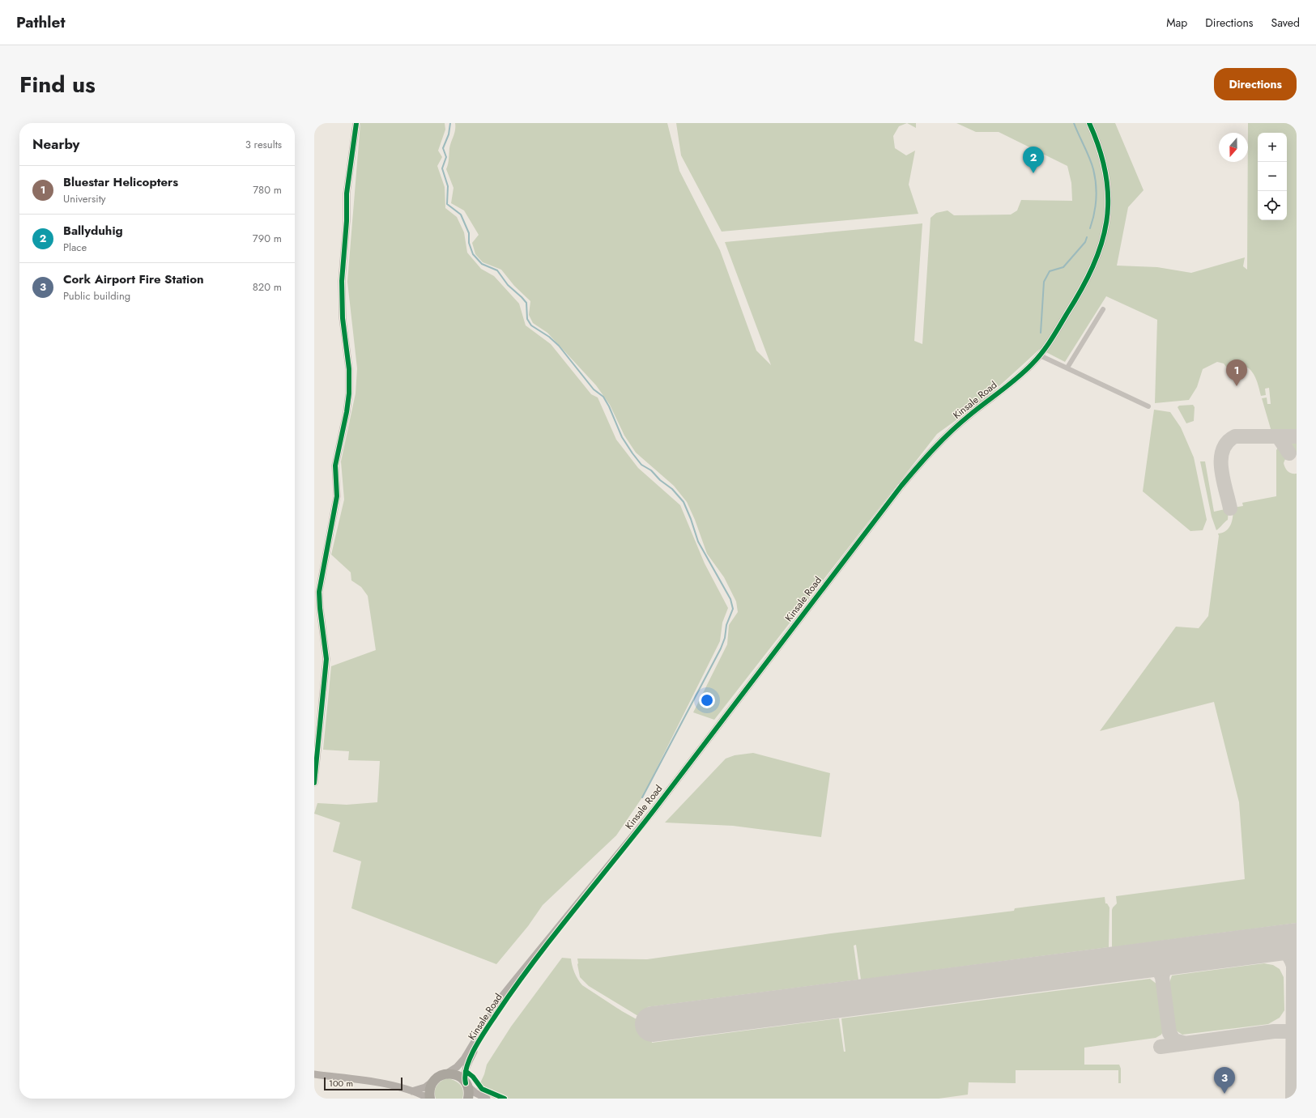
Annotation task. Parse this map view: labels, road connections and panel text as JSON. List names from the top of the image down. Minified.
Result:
{"streets":{"main road":["Kinsale Road"]},"scale_bar":"100 m","north":"bottom","page":{"header":"Pathlet","nav":["Map","Directions","Saved"],"title":"Find us","buttons":"Directions","heading":["Nearby","3 results"],"map_buttons":["+","−"],"pins":["2","1","3"],"list":[{"mark":"1","name":"Bluestar Helicopters","note":"University","value":"780 m"},{"mark":"2","name":"Ballyduhig","note":"Place","value":"790 m"},{"mark":"3","name":"Cork Airport Fire Station","note":"Public building","value":"820 m"}],"scale":"100 m"}}
